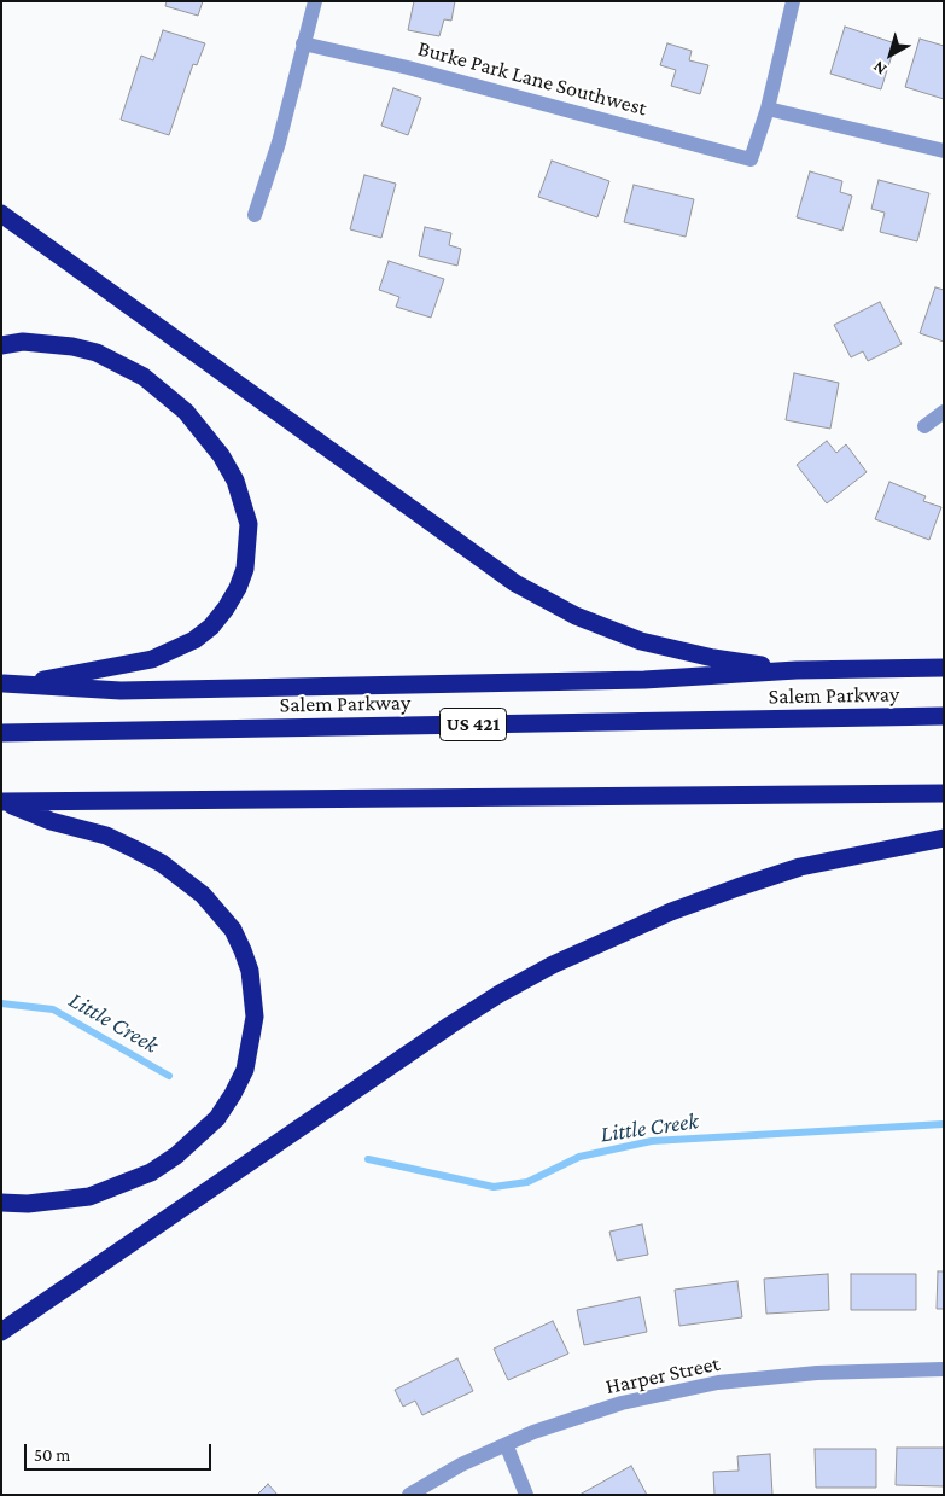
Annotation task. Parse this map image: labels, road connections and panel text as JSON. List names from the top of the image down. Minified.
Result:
{"streets":{"highway":["Salem Parkway","US 421"],"street":["Burke Park Lane Southwest","Harper Street"]},"water":["Little Creek"],"scale_bar":"50 m","north":"bottom left"}
